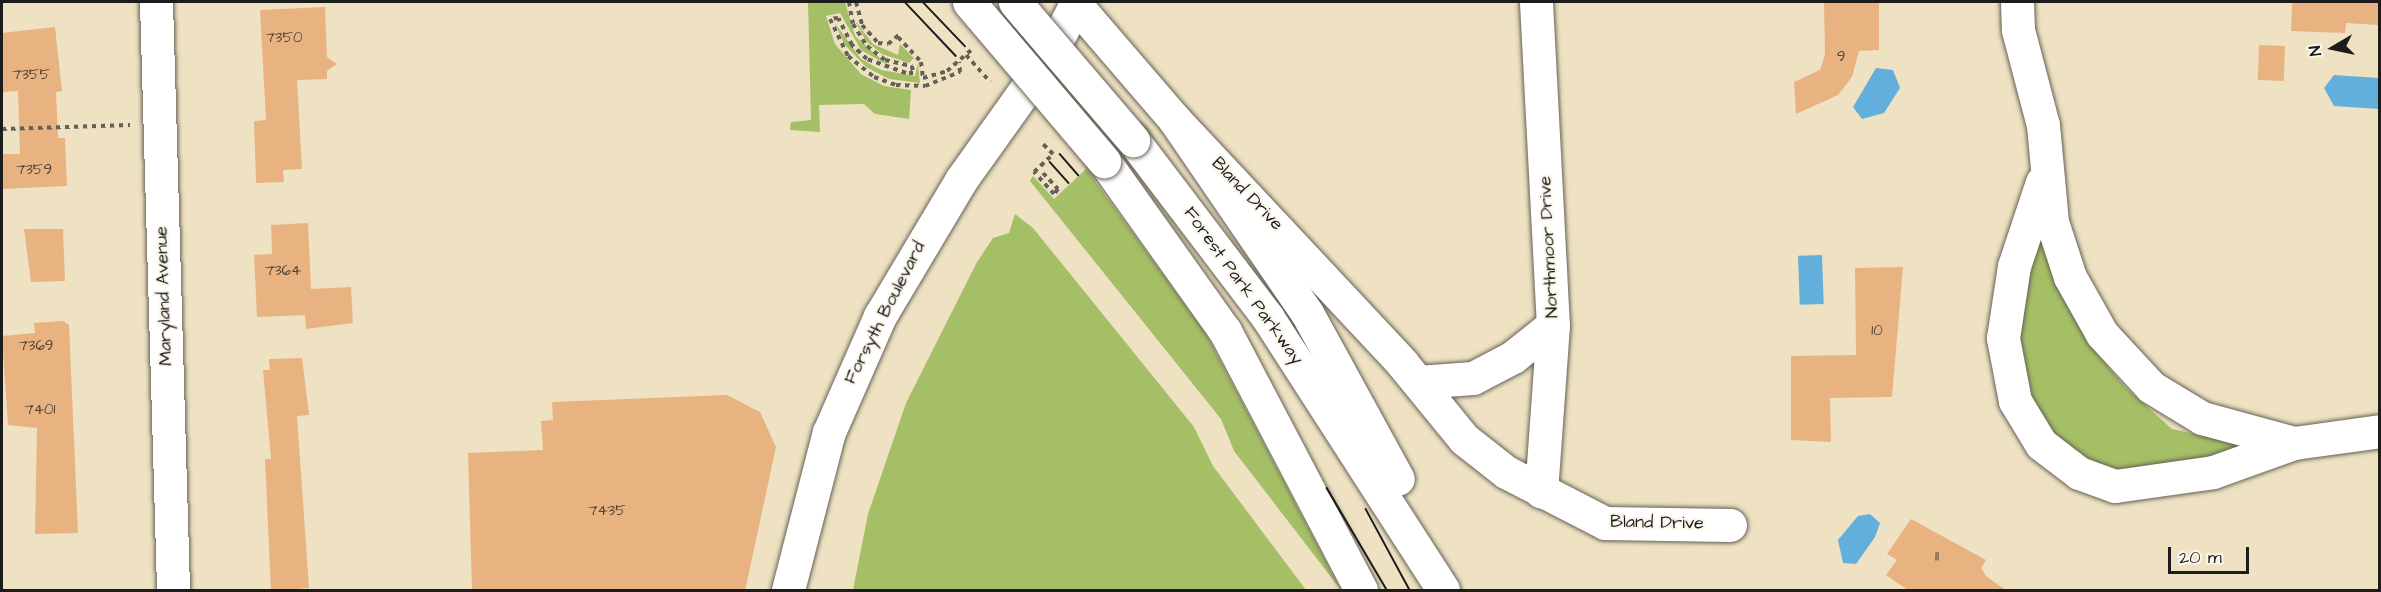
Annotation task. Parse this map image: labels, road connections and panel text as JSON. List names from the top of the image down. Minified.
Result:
{"streets":{"main road":["Bland Drive","Northmoor Drive","Forest Park Parkway","Maryland Avenue","Forsyth Boulevard"]},"crossings":[["Bland Drive","Northmoor Drive"],["Bland Drive","Forsyth Boulevard"]],"house_numbers":["7350","9","7355","7359","7364","10","7369","7401","7435","11"],"scale_bar":"20 m","north":"left"}
